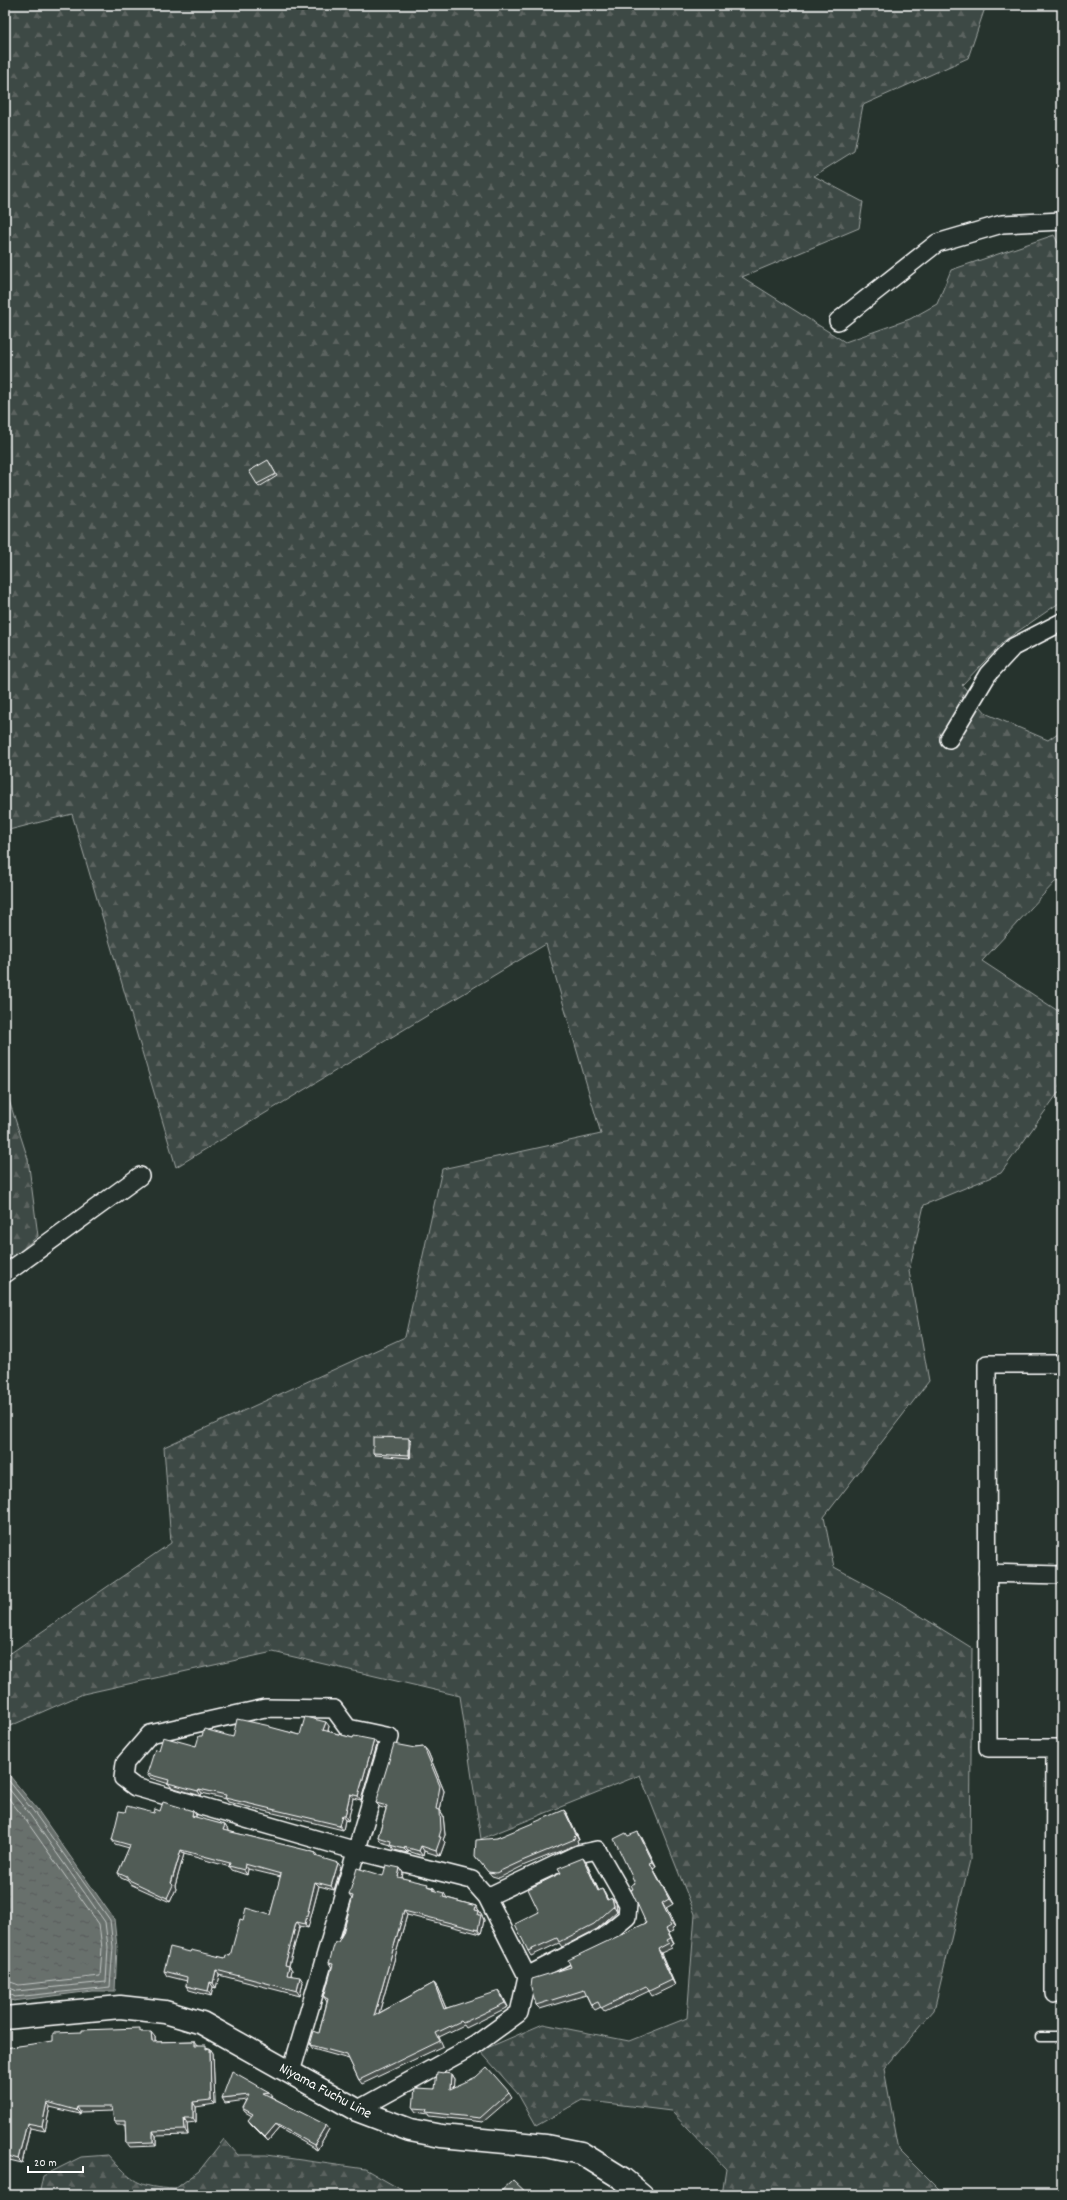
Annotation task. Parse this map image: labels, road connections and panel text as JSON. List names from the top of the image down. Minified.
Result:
{"streets":{"main road":["Niyama Fuchu Line"]},"scale_bar":"20 m"}
